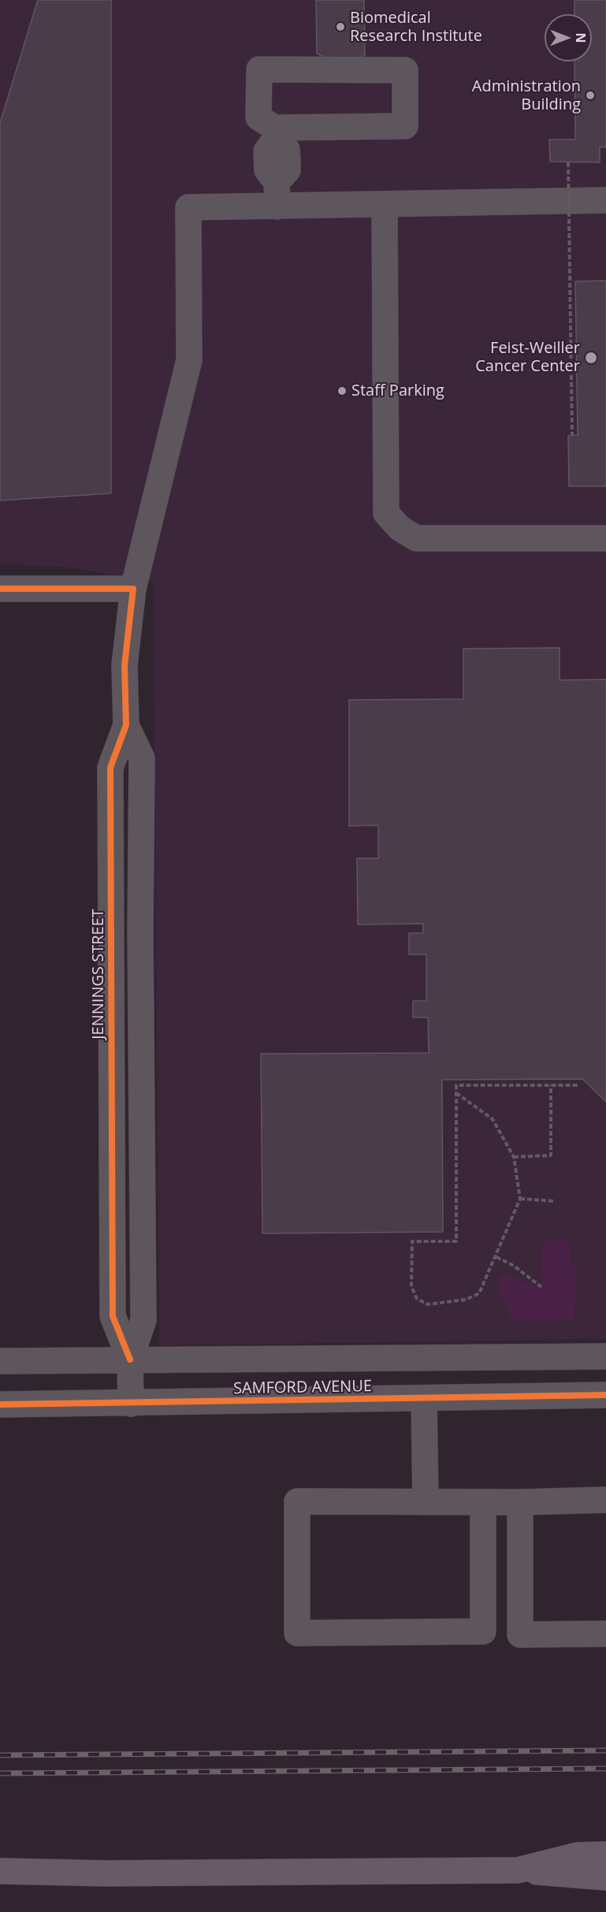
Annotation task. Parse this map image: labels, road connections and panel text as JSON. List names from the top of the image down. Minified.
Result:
{"streets":{"street":["JENNINGS STREET","SAMFORD AVENUE"]},"crossings":[["JENNINGS STREET","SAMFORD AVENUE"]],"places":["Biomedical Research Institute","Administration Building","Feist-Weiller Cancer Center","Staff Parking"],"north":"right"}
